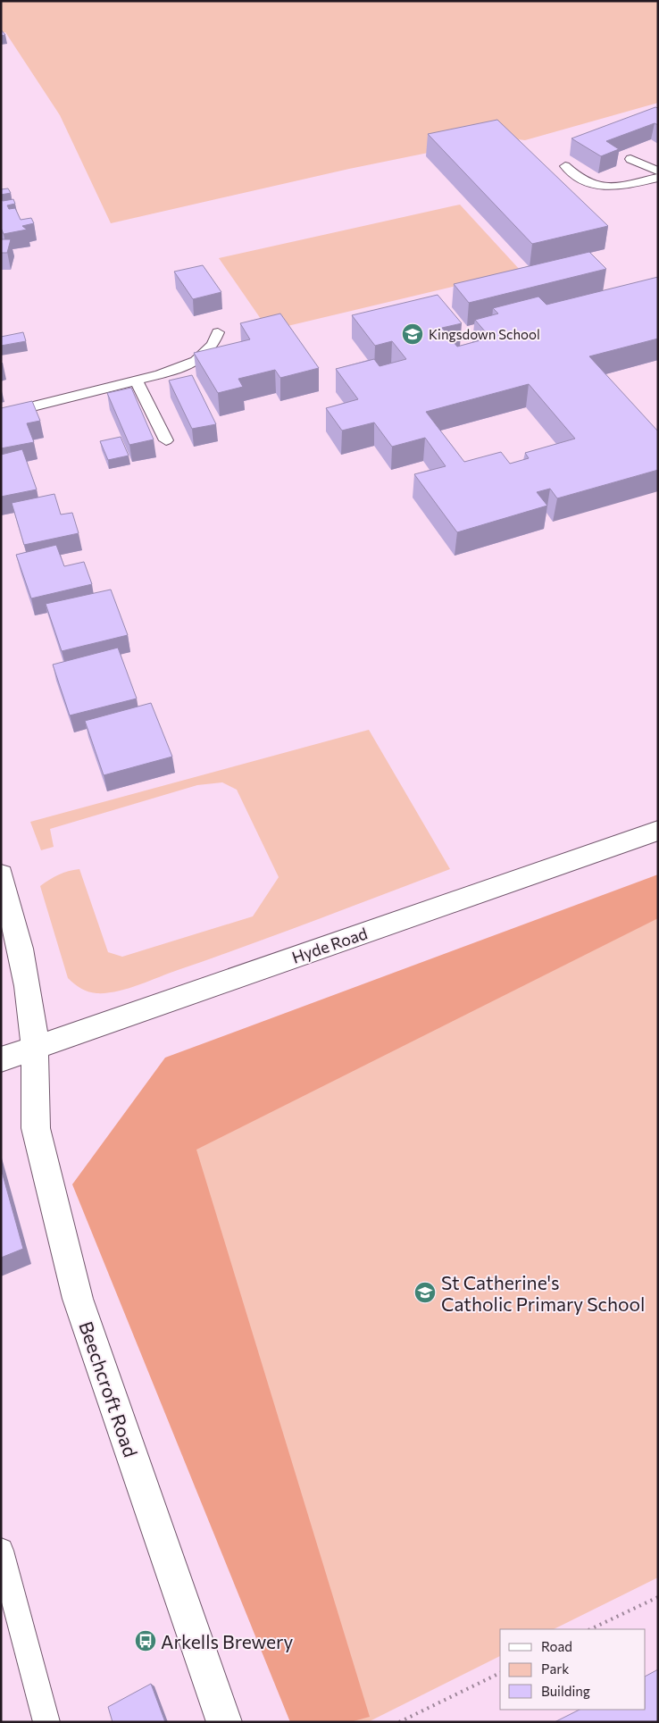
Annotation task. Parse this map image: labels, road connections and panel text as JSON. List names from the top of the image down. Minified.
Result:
{"streets":{"main road":["Hyde Road","Beechcroft Road"]},"crossings":[["Hyde Road","Beechcroft Road"]],"places":{"school or university":["Kingsdown School","St Catherine's Catholic Primary School"],"bus stop":["Arkells Brewery"]},"legend":["Road","Park","Building"]}
